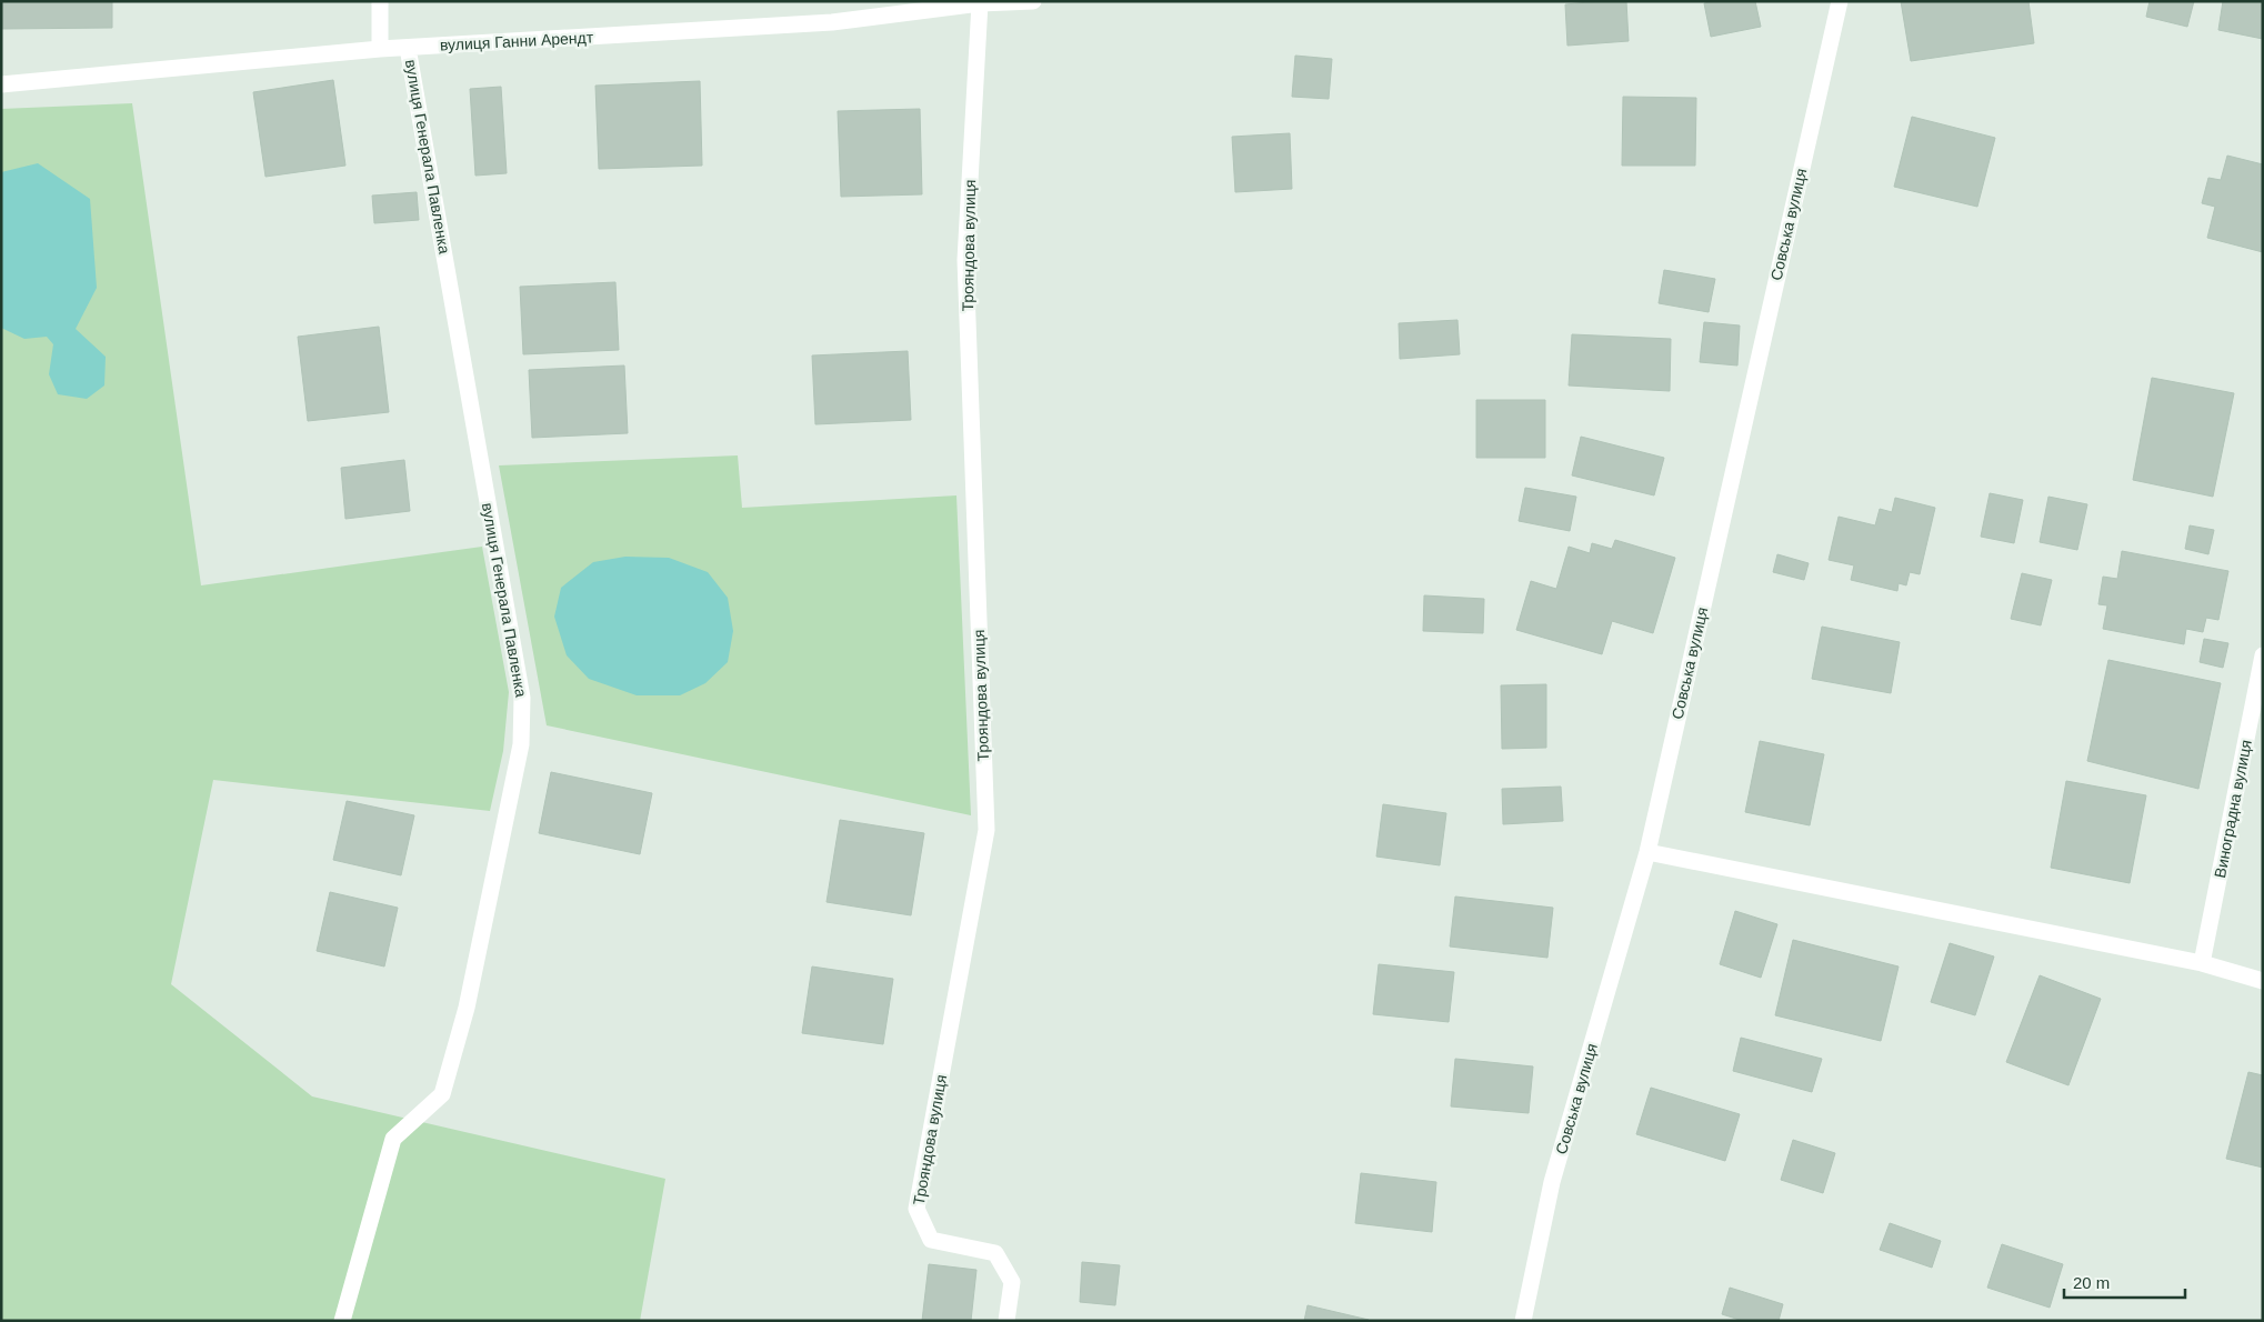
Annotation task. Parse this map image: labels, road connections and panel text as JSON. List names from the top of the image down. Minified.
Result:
{"streets":{"street":["вулиця Ганни Арендт","вулиця Генерала Павленка","Совська вулиця","Трояндова вулиця","Виноградна вулиця"]},"crossings":[["вулиця Ганни Арендт","вулиця Генерала Павленка"],["вулиця Ганни Арендт","Трояндова вулиця"]],"scale_bar":"20 m"}
